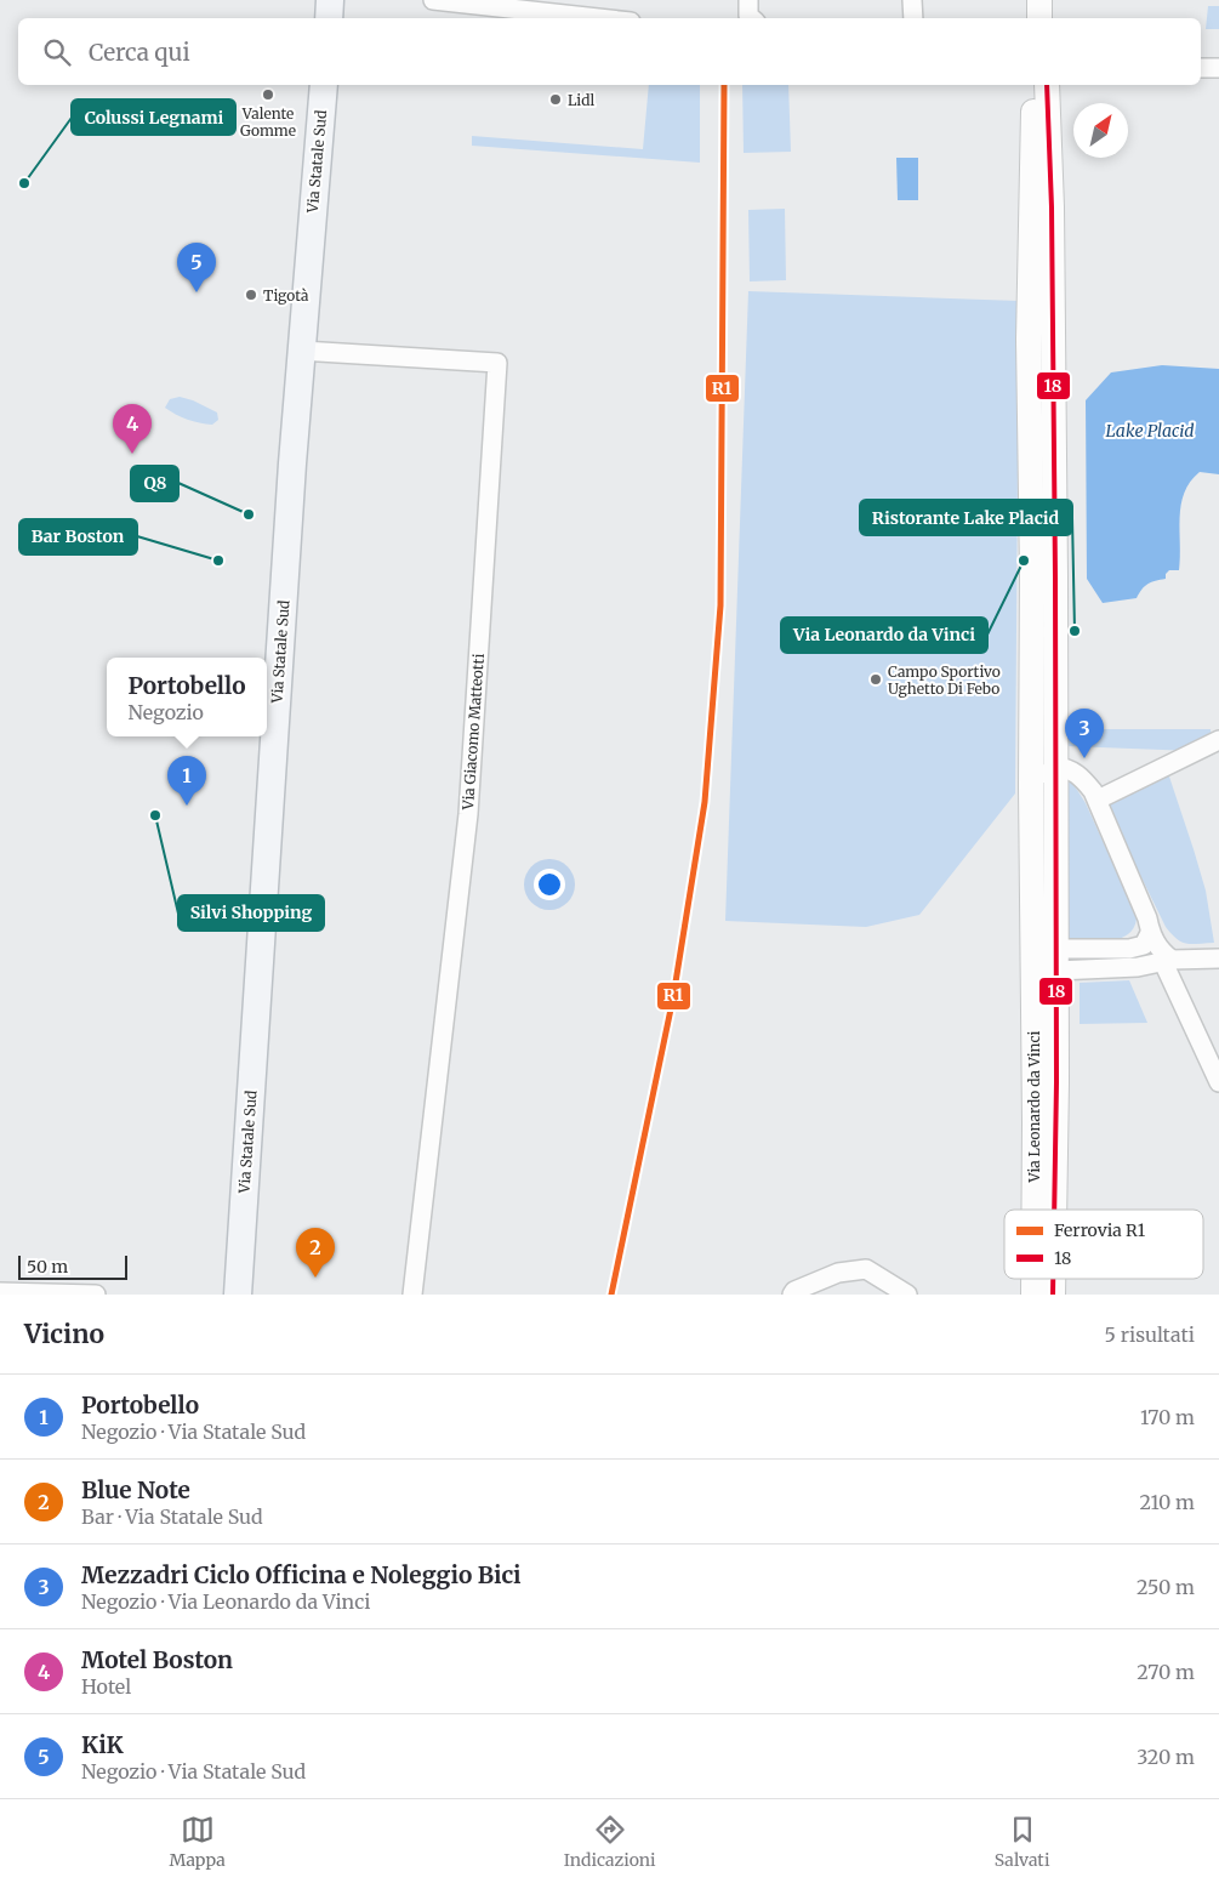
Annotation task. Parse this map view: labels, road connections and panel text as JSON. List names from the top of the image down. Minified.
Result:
{"streets":{"main road":["Via Statale Sud"],"street":["Via Giacomo Matteotti","Via Leonardo da Vinci"]},"crossings":[["Via Statale Sud","Via Giacomo Matteotti"]],"water":["Lake Placid"],"places":["Valente Gomme","Lidl","Colussi Legnami","Tigotà","Q8","Bar Boston","Via Leonardo da Vinci","Ristorante Lake Placid","Campo Sportivo Ughetto Di Febo","Silvi Shopping"],"lines":["rail line R1","transit line 18"],"legend":["Ferrovia R1","18"],"scale_bar":"50 m","north":"top right","page":{"search":"Cerca qui","pins":["5","4","3","1","2"],"popup":["Portobello","Negozio"],"scale":"50 m","heading":["Vicino","5 risultati"],"list":[{"mark":"1","name":"Portobello","note":"Negozio · Via Statale Sud","value":"170 m"},{"mark":"2","name":"Blue Note","note":"Bar · Via Statale Sud","value":"210 m"},{"mark":"3","name":"Mezzadri Ciclo Officina e Noleggio Bici","note":"Negozio · Via Leonardo da Vinci","value":"250 m"},{"mark":"4","name":"Motel Boston","note":"Hotel","value":"270 m"},{"mark":"5","name":"KiK","note":"Negozio · Via Statale Sud","value":"320 m"}],"nav":["Mappa","Indicazioni","Salvati"]}}
